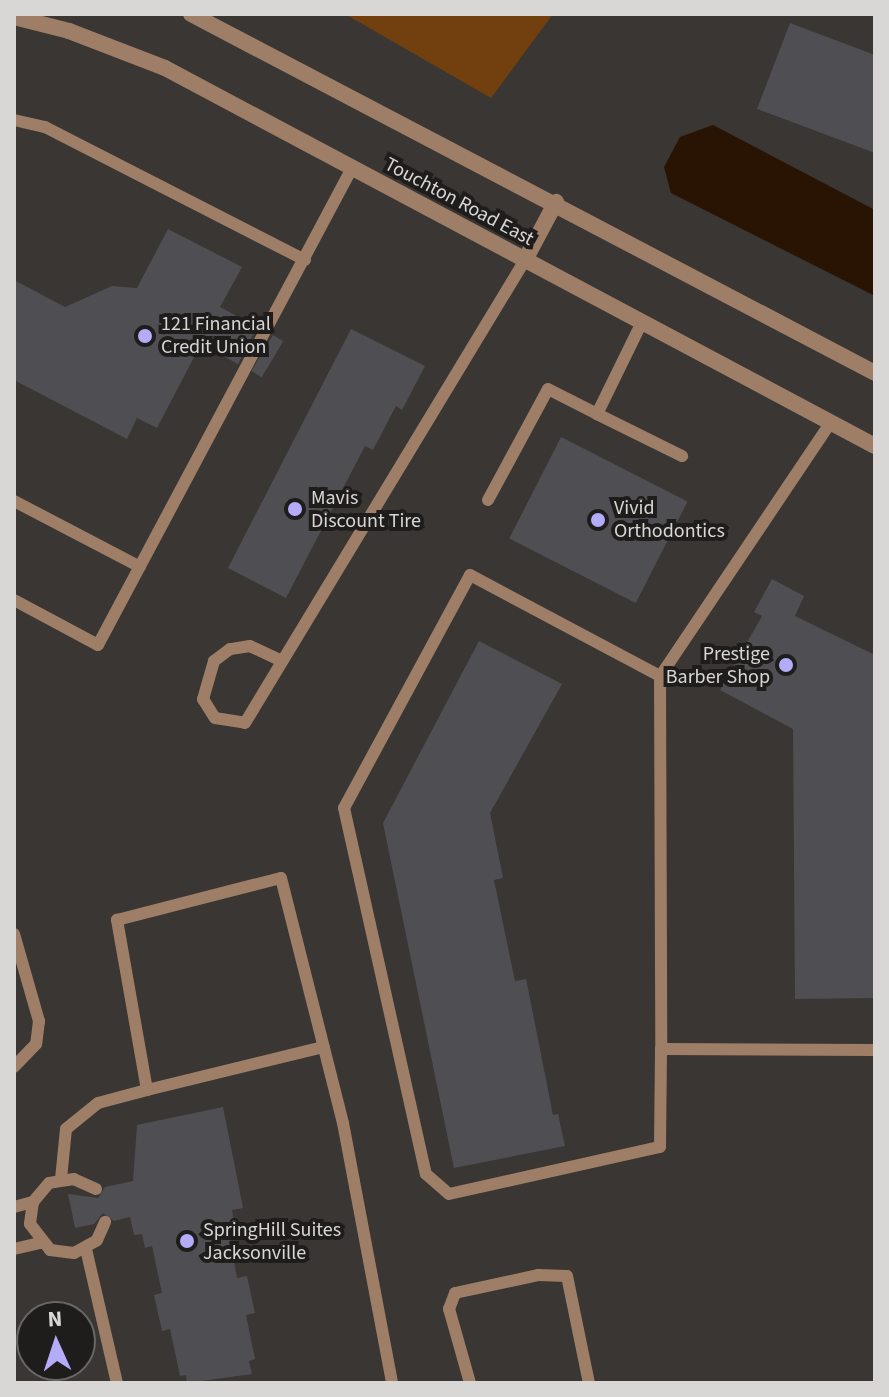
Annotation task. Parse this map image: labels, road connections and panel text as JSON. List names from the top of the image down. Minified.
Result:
{"streets":{"street":["Touchton Road East"]},"places":["121 Financial Credit Union","Mavis Discount Tire","Vivid Orthodontics","Prestige Barber Shop","SpringHill Suites Jacksonville"],"north":"top"}
